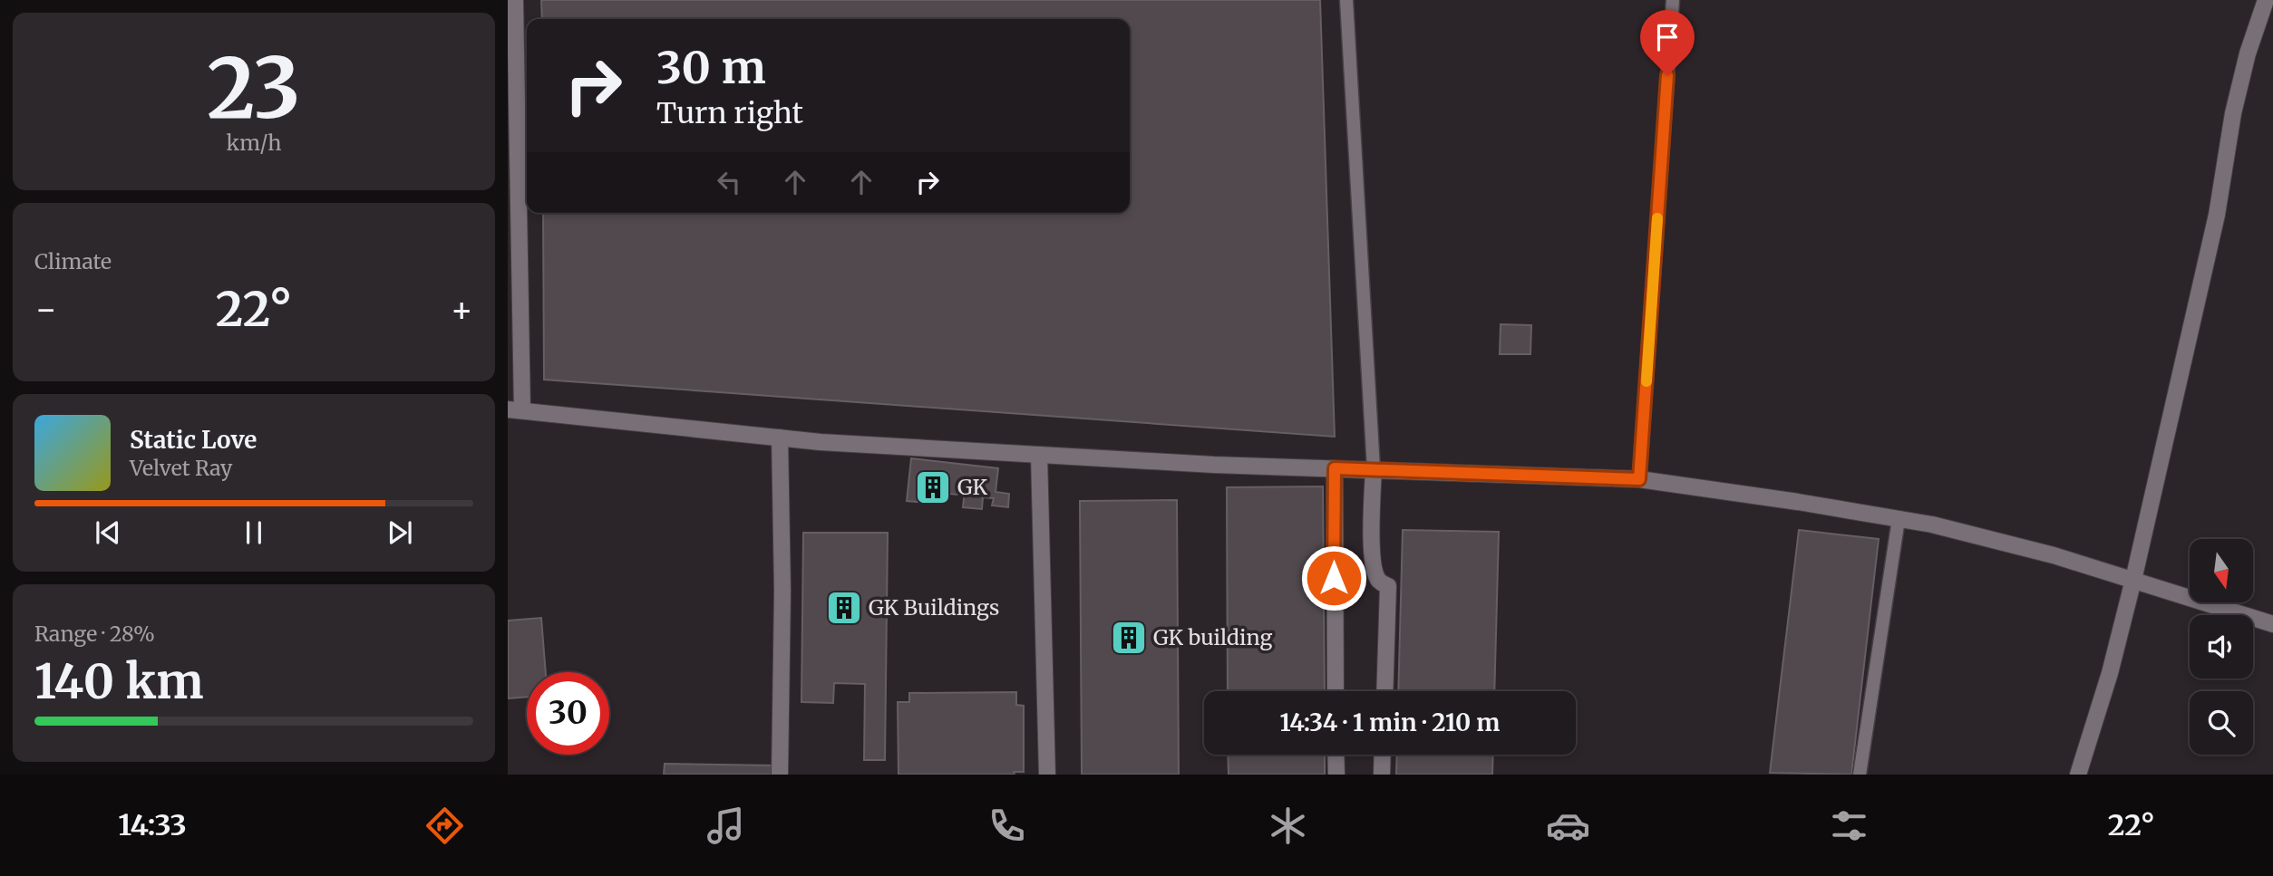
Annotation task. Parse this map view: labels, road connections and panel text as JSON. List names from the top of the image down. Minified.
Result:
{"places":{"building":["GK","GK Buildings","GK building"]},"north":"bottom","page":{"tile":[["23","km/h"],"Climate",["Range · 28%","140 km"]],"turn":["30 m","Turn right"],"heat":["−","22°","+"],"song":["Static Love","Velvet Ray"],"limit":"30","trip":"14:34 · 1 min · 210 m","tabs":["14:33","22°"]}}
